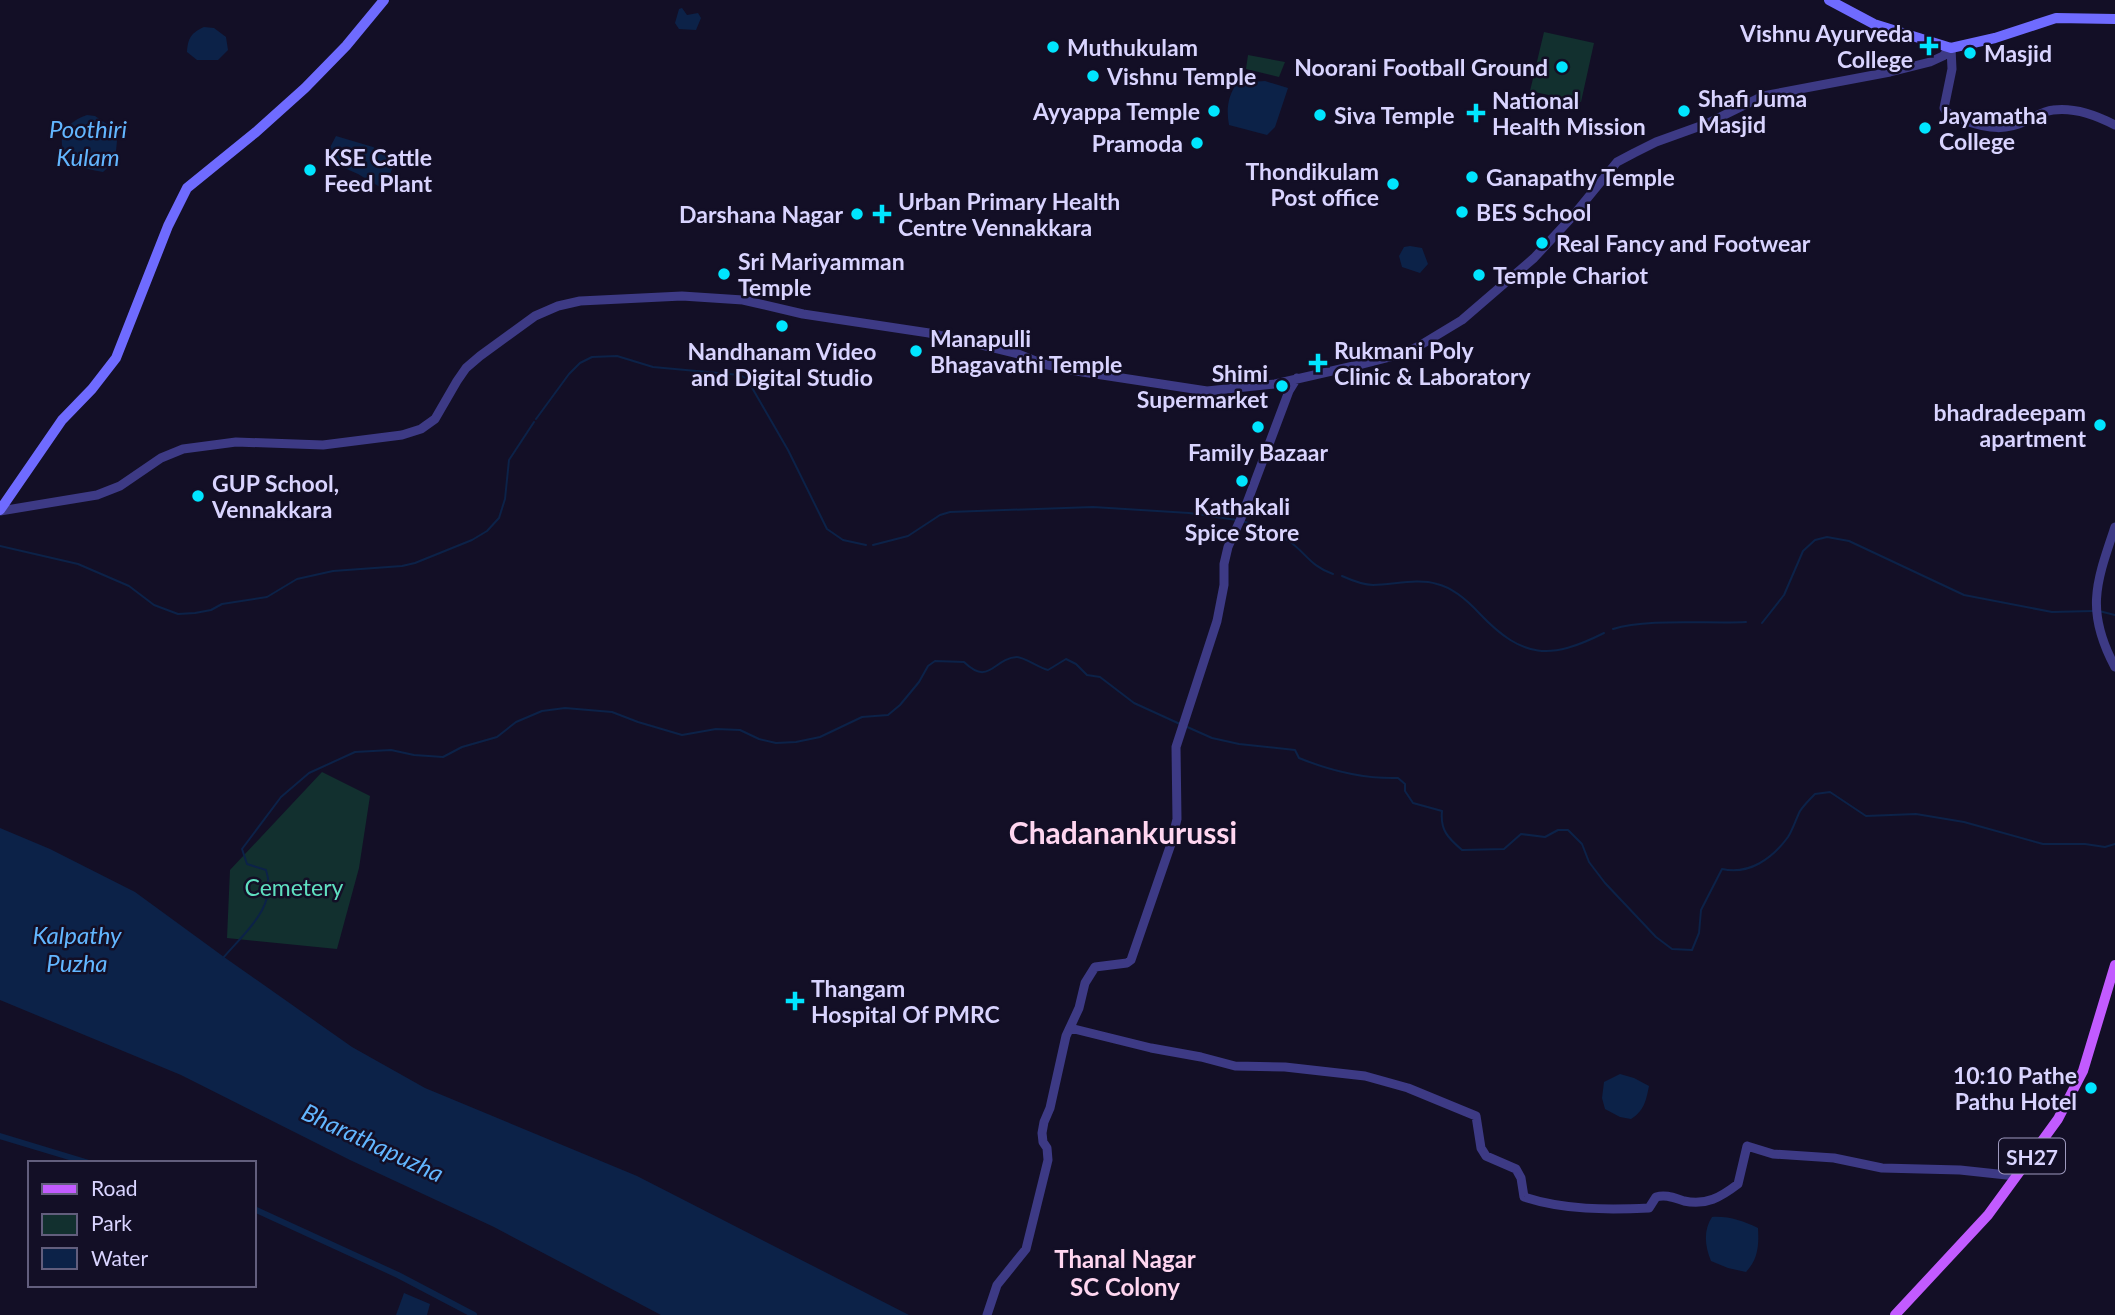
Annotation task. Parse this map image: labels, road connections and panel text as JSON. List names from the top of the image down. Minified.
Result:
{"streets":{"main road":["SH27"]},"districts":["Chadanankurussi","Thanal Nagar SC Colony"],"water":["Poothiri Kulam","Kalpathy Puzha","Bharathapuzha"],"parks":["Cemetery"],"places":{"health":["Vishnu Ayurveda College","National Health Mission","Urban Primary Health Centre Vennakkara","Rukmani Poly Clinic & Laboratory","Thangam Hospital Of PMRC"],"other":["Muthukulam","Masjid","Noorani Football Ground","Vishnu Temple","Ayyappa Temple","Shafi Juma Masjid","Siva Temple","Jayamatha College","Pramoda","KSE Cattle Feed Plant","Ganapathy Temple","Thondikulam Post office","BES School","Darshana Nagar","Real Fancy and Footwear","Sri Mariyamman Temple","Temple Chariot","Nandhanam Video and Digital Studio","Manapulli Bhagavathi Temple","Shimi Supermarket","bhadradeepam apartment","Family Bazaar","Kathakali Spice Store","GUP School, Vennakkara","10:10 Pathe Pathu Hotel"]},"legend":["Road","Park","Water"]}
